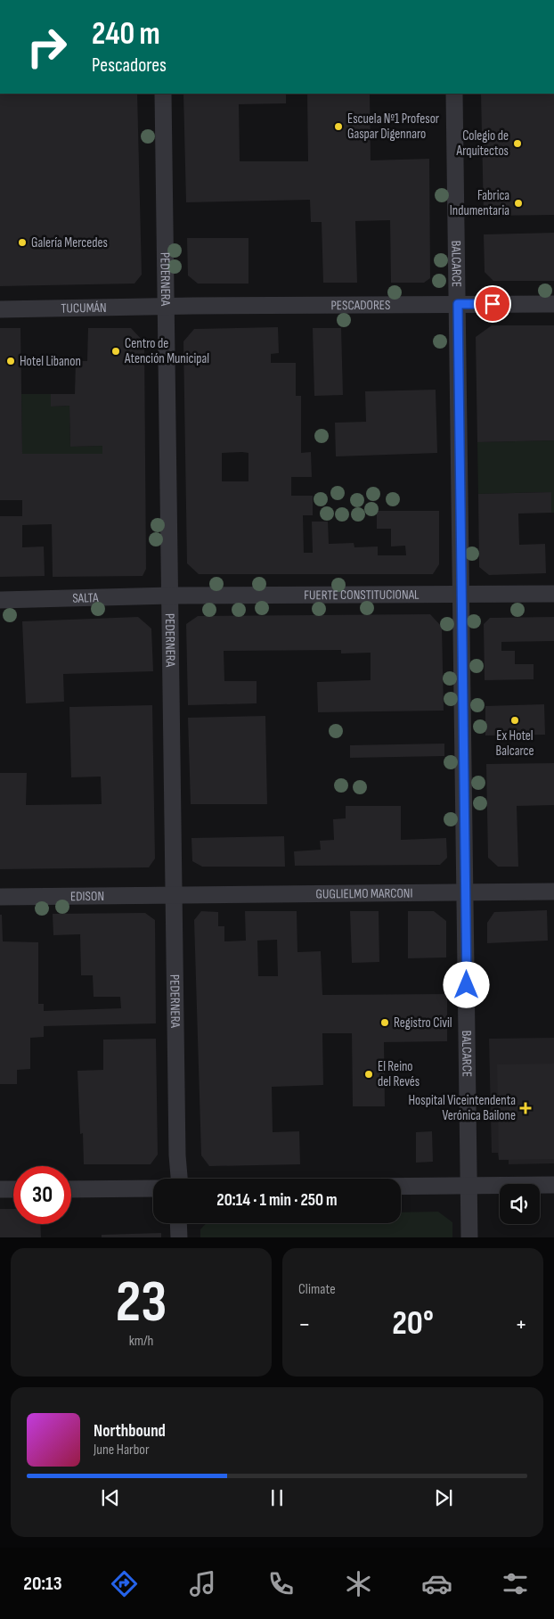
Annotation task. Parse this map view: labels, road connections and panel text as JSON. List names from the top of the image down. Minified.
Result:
{"streets":{"street":["BALCARCE","PEDERNERA","PESCADORES","TUCUMÁN","FUERTE CONSTITUCIONAL","SALTA","GUGLIELMO MARCONI","EDISON"]},"crossings":[["BALCARCE","PESCADORES"],["BALCARCE","FUERTE CONSTITUCIONAL"],["BALCARCE","GUGLIELMO MARCONI"],["PEDERNERA","PESCADORES"],["PEDERNERA","TUCUMÁN"],["PEDERNERA","FUERTE CONSTITUCIONAL"],["PEDERNERA","SALTA"],["PEDERNERA","GUGLIELMO MARCONI"],["PEDERNERA","EDISON"],["PESCADORES","TUCUMÁN"],["FUERTE CONSTITUCIONAL","SALTA"],["GUGLIELMO MARCONI","EDISON"]],"places":{"other":["Escuela Nº1 Profesor Gaspar Digennaro","Colegio de Arquitectos","Fabrica Indumentaria","Galería Mercedes","Centro de Atención Municipal","Hotel Libanon","Ex Hotel Balcarce","Registro Civil","El Reino del Revés"],"health":["Hospital Viceintendenta Verónica Bailone"]},"page":{"turn":["240 m","Pescadores"],"limit":"30","trip":"20:14 · 1 min · 250 m","tile":[["23","km/h"],"Climate"],"heat":["−","20°","+"],"song":["Northbound","June Harbor"],"tabs":"20:13"}}
